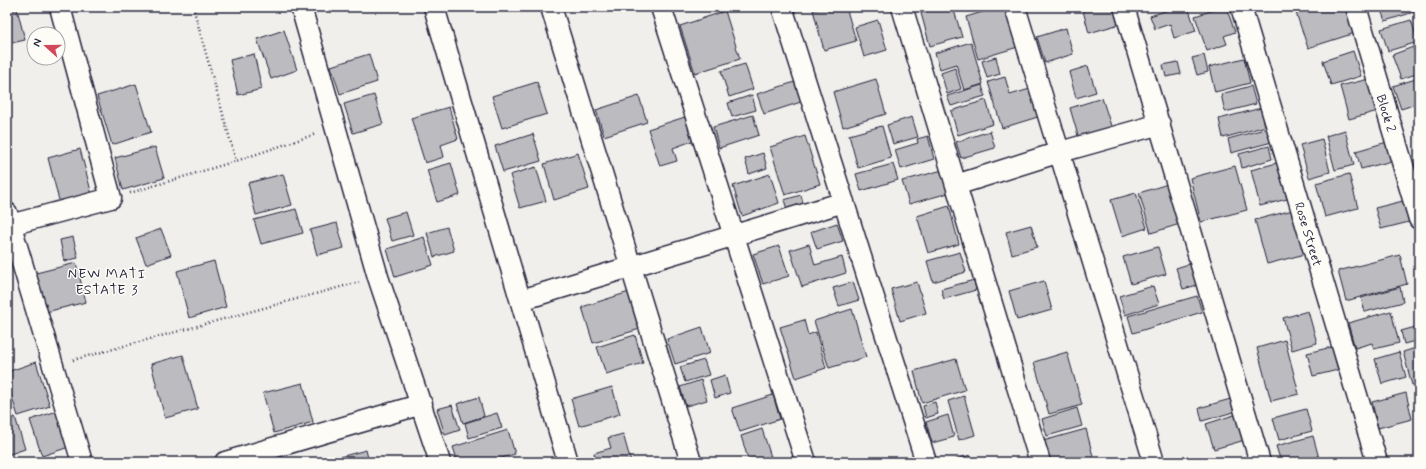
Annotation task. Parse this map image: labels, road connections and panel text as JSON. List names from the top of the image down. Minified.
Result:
{"streets":{"street":["Block 2","Rose Street"]},"districts":["NEW MATI ESTATE 3"],"north":"left"}
